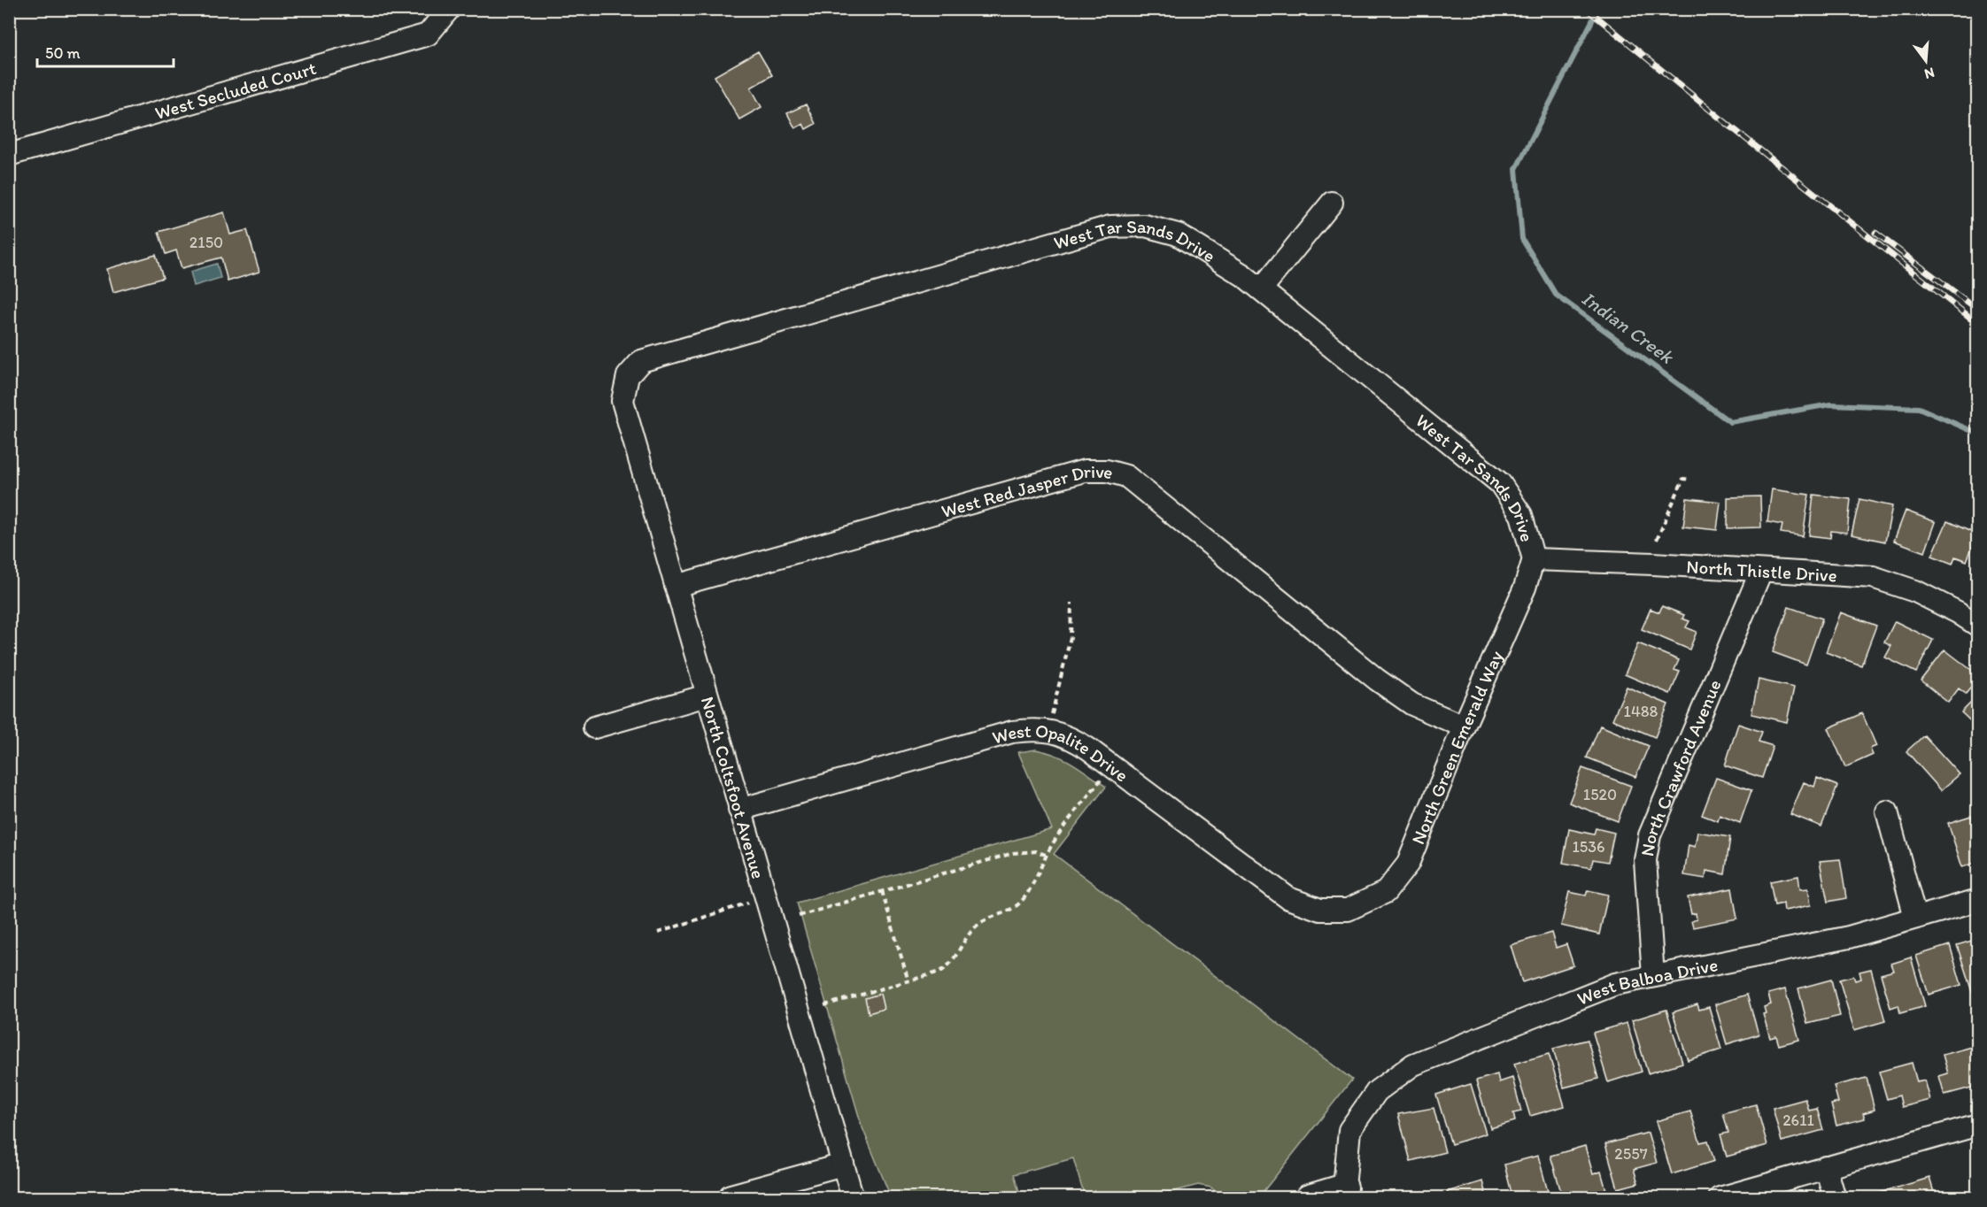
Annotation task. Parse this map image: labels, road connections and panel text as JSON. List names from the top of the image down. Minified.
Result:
{"streets":{"street":["West Secluded Court","West Tar Sands Drive","West Red Jasper Drive","North Thistle Drive","North Green Emerald Way","West Opalite Drive","North Crawford Avenue","North Coltsfoot Avenue","West Balboa Drive"]},"crossings":[["West Tar Sands Drive","North Thistle Drive"],["West Tar Sands Drive","North Green Emerald Way"],["West Tar Sands Drive","North Coltsfoot Avenue"],["West Red Jasper Drive","North Green Emerald Way"],["West Red Jasper Drive","North Coltsfoot Avenue"],["North Thistle Drive","North Green Emerald Way"],["North Thistle Drive","North Crawford Avenue"],["North Green Emerald Way","West Opalite Drive"],["West Opalite Drive","North Coltsfoot Avenue"],["North Crawford Avenue","West Balboa Drive"]],"water":["Indian Creek"],"house_numbers":["2150","1488","1520","1536","2611","2557"],"scale_bar":"50 m","north":"bottom"}
